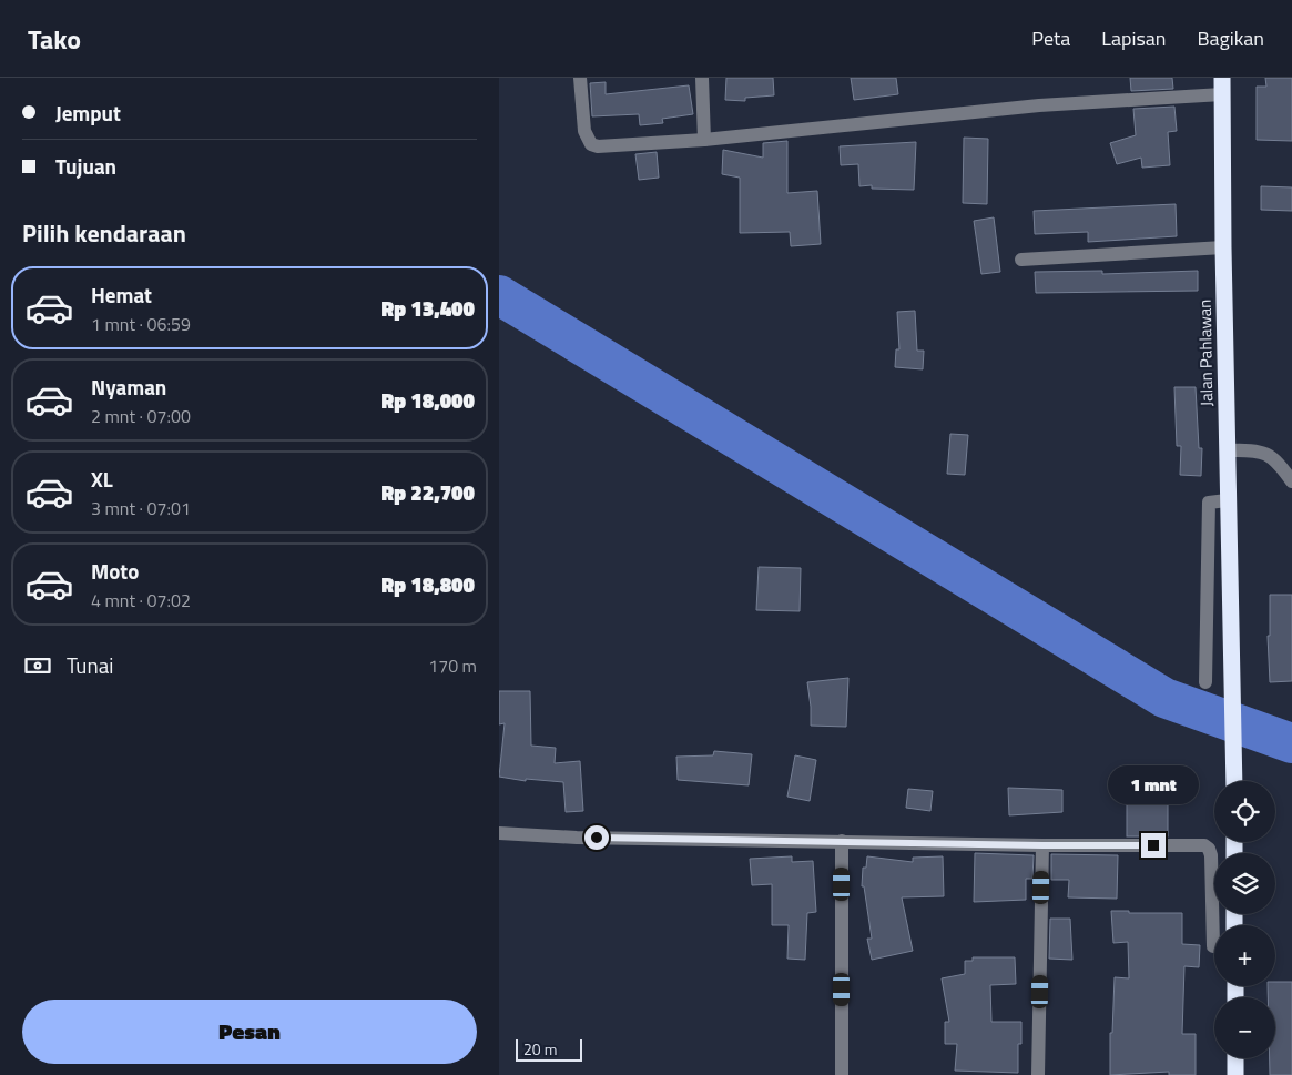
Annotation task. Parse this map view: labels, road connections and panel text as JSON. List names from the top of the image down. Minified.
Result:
{"streets":{"highway":["Jalan Pahlawan"]},"scale_bar":"20 m","page":{"header":"Tako","nav":["Peta","Lapisan","Bagikan"],"banner":["Jemput","Tujuan"],"heading":"Pilih kendaraan","list":[{"name":"Hemat","note":"1 mnt · 06:59","value":"Rp 13,400"},{"name":"Nyaman","note":"2 mnt · 07:00","value":"Rp 18,000"},{"name":"XL","note":"3 mnt · 07:01","value":"Rp 22,700"},{"name":"Moto","note":"4 mnt · 07:02","value":"Rp 18,800"}],"pay":["Tunai","170 m"],"bubble":"1 mnt","map_buttons":["+","−"],"buttons":"Pesan","scale":"20 m"}}
